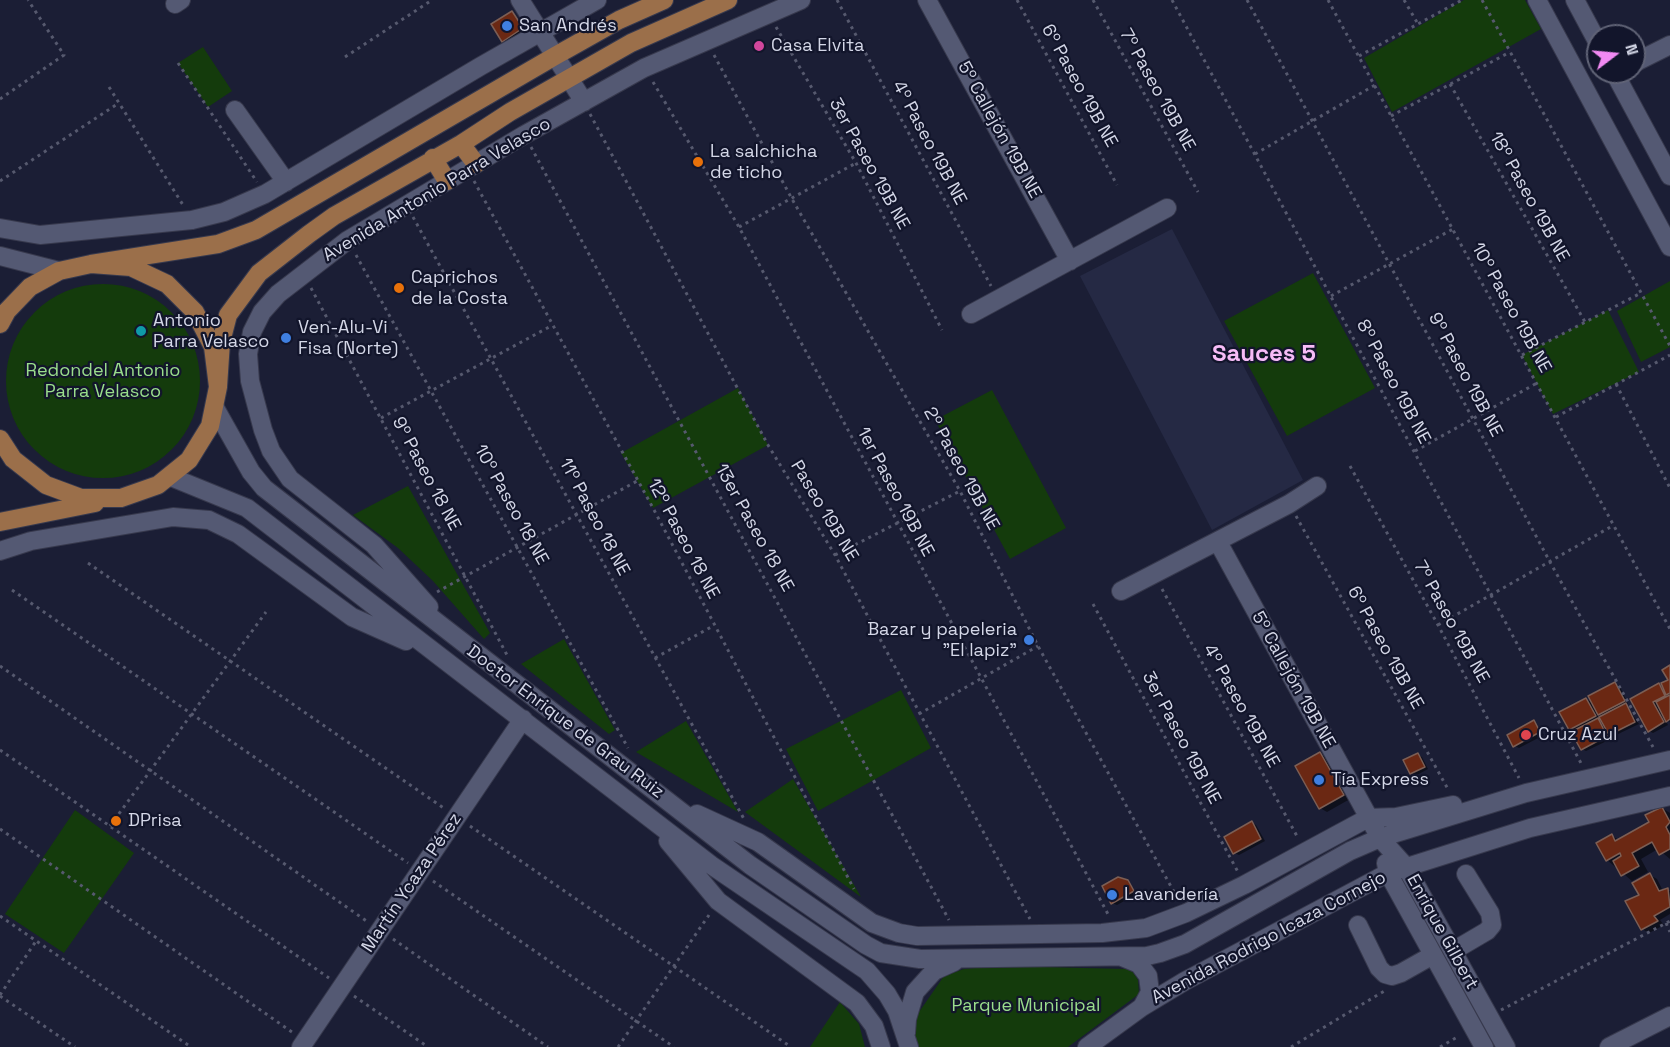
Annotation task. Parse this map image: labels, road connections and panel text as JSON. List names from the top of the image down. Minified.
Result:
{"streets":{"main road":["Avenida Antonio Parra Velasco"],"street":["5º Callejón 19B NE","Doctor Enrique de Grau Ruiz","Martín Ycaza Pérez","Enrique Gilbert","Avenida Rodrigo Icaza Cornejo"],"path":["6º Paseo 19B NE","7º Paseo 19B NE","4º Paseo 19B NE","3er Paseo 19B NE","18º Paseo 19B NE","10º Paseo 19B NE","9º Paseo 19B NE","8º Paseo 19B NE","2º Paseo 19B NE","9º Paseo 18 NE","1er Paseo 19B NE","10º Paseo 18 NE","Paseo 19B NE","11º Paseo 18 NE","13er Paseo 18 NE","12º Paseo 18 NE"]},"crossings":[["6º Paseo 19B NE","Avenida Rodrigo Icaza Cornejo"],["7º Paseo 19B NE","Avenida Rodrigo Icaza Cornejo"],["5º Callejón 19B NE","Enrique Gilbert"],["5º Callejón 19B NE","Avenida Rodrigo Icaza Cornejo"],["4º Paseo 19B NE","Avenida Rodrigo Icaza Cornejo"],["3er Paseo 19B NE","Avenida Antonio Parra Velasco"],["3er Paseo 19B NE","Avenida Rodrigo Icaza Cornejo"],["Avenida Antonio Parra Velasco","2º Paseo 19B NE"],["Avenida Antonio Parra Velasco","9º Paseo 18 NE"],["Avenida Antonio Parra Velasco","1er Paseo 19B NE"],["Avenida Antonio Parra Velasco","10º Paseo 18 NE"],["Avenida Antonio Parra Velasco","Paseo 19B NE"],["Avenida Antonio Parra Velasco","11º Paseo 18 NE"],["Avenida Antonio Parra Velasco","13er Paseo 18 NE"],["Avenida Antonio Parra Velasco","12º Paseo 18 NE"],["Avenida Antonio Parra Velasco","Doctor Enrique de Grau Ruiz"],["9º Paseo 19B NE","Avenida Rodrigo Icaza Cornejo"],["8º Paseo 19B NE","Avenida Rodrigo Icaza Cornejo"],["2º Paseo 19B NE","Avenida Rodrigo Icaza Cornejo"],["1er Paseo 19B NE","Avenida Rodrigo Icaza Cornejo"],["Paseo 19B NE","Avenida Rodrigo Icaza Cornejo"],["11º Paseo 18 NE","Avenida Rodrigo Icaza Cornejo"],["13er Paseo 18 NE","Avenida Rodrigo Icaza Cornejo"],["Doctor Enrique de Grau Ruiz","Martín Ycaza Pérez"],["Doctor Enrique de Grau Ruiz","Avenida Rodrigo Icaza Cornejo"],["Enrique Gilbert","Avenida Rodrigo Icaza Cornejo"]],"districts":["Sauces 5"],"parks":["Redondel Antonio Parra Velasco","Parque Municipal"],"places":["San Andrés","Casa Elvita","La salchicha de ticho","Caprichos de la Costa","Antonio Parra Velasco","Ven-Alu-Vi Fisa (Norte)","Bazar y papeleria \"El lapiz\"","Cruz Azul","Tía Express","DPrisa","Lavandería"],"north":"right"}
